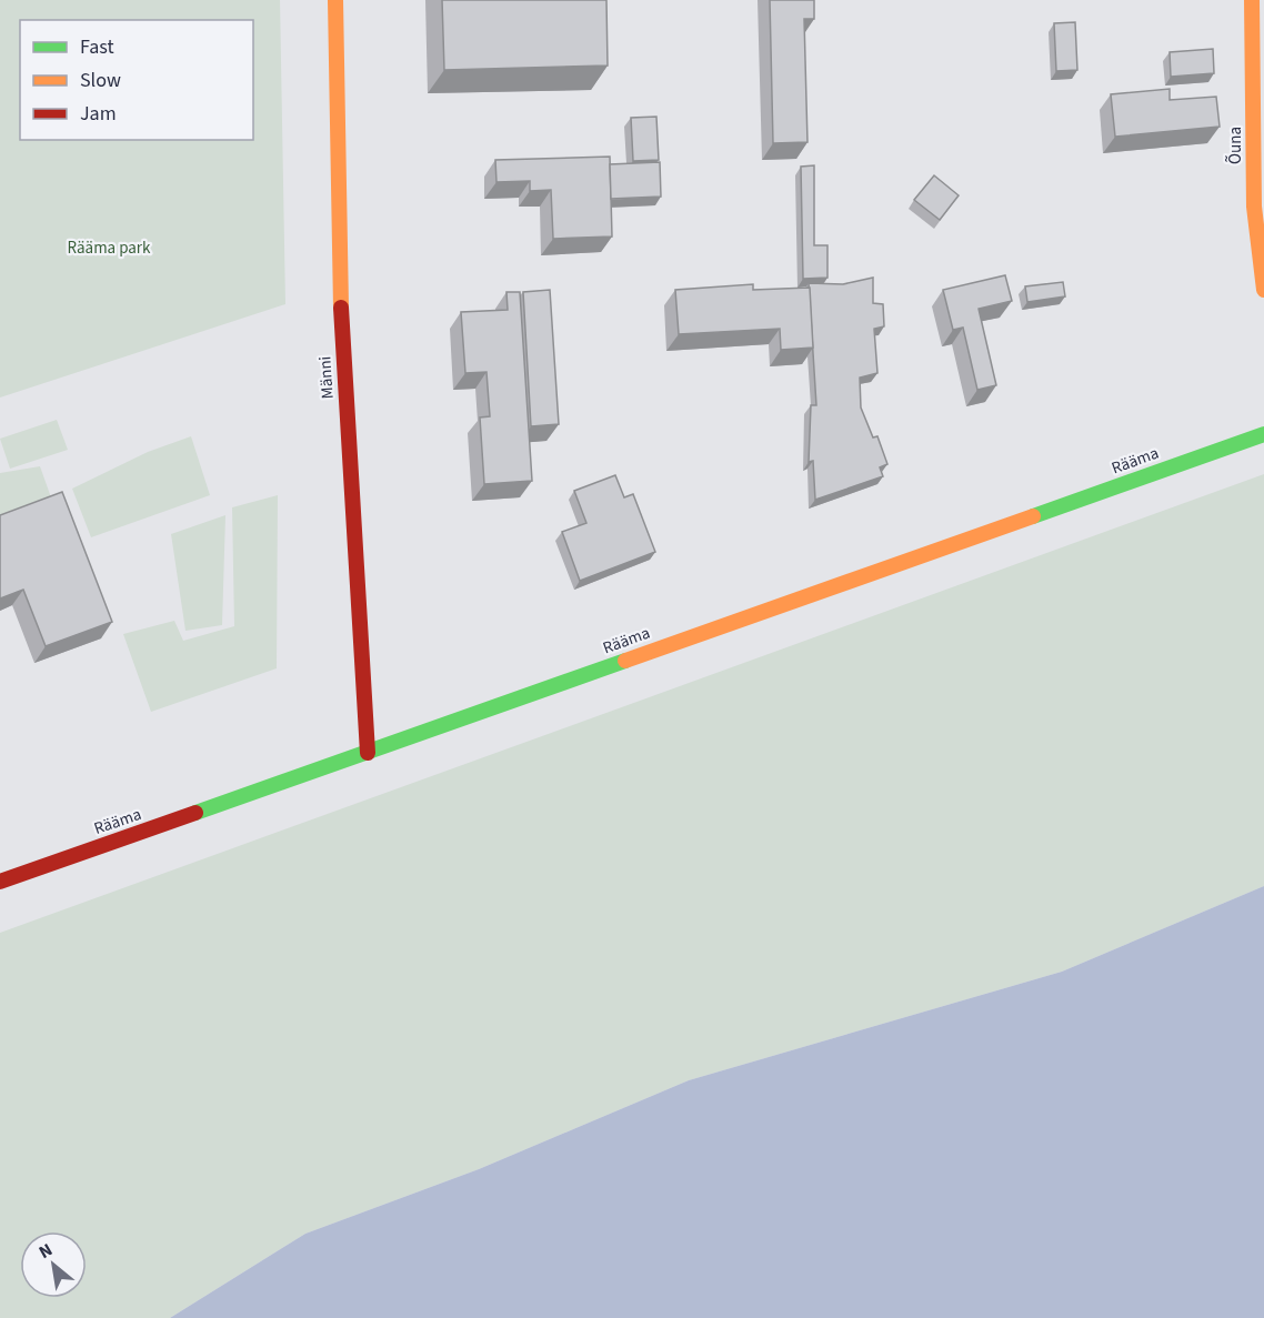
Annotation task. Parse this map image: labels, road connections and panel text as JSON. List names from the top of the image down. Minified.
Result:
{"streets":{"main road":["Õuna","Männi","Rääma"]},"crossings":[["Männi","Rääma"]],"parks":["Rääma park"],"legend":["Fast","Slow","Jam"],"north":"top left"}
